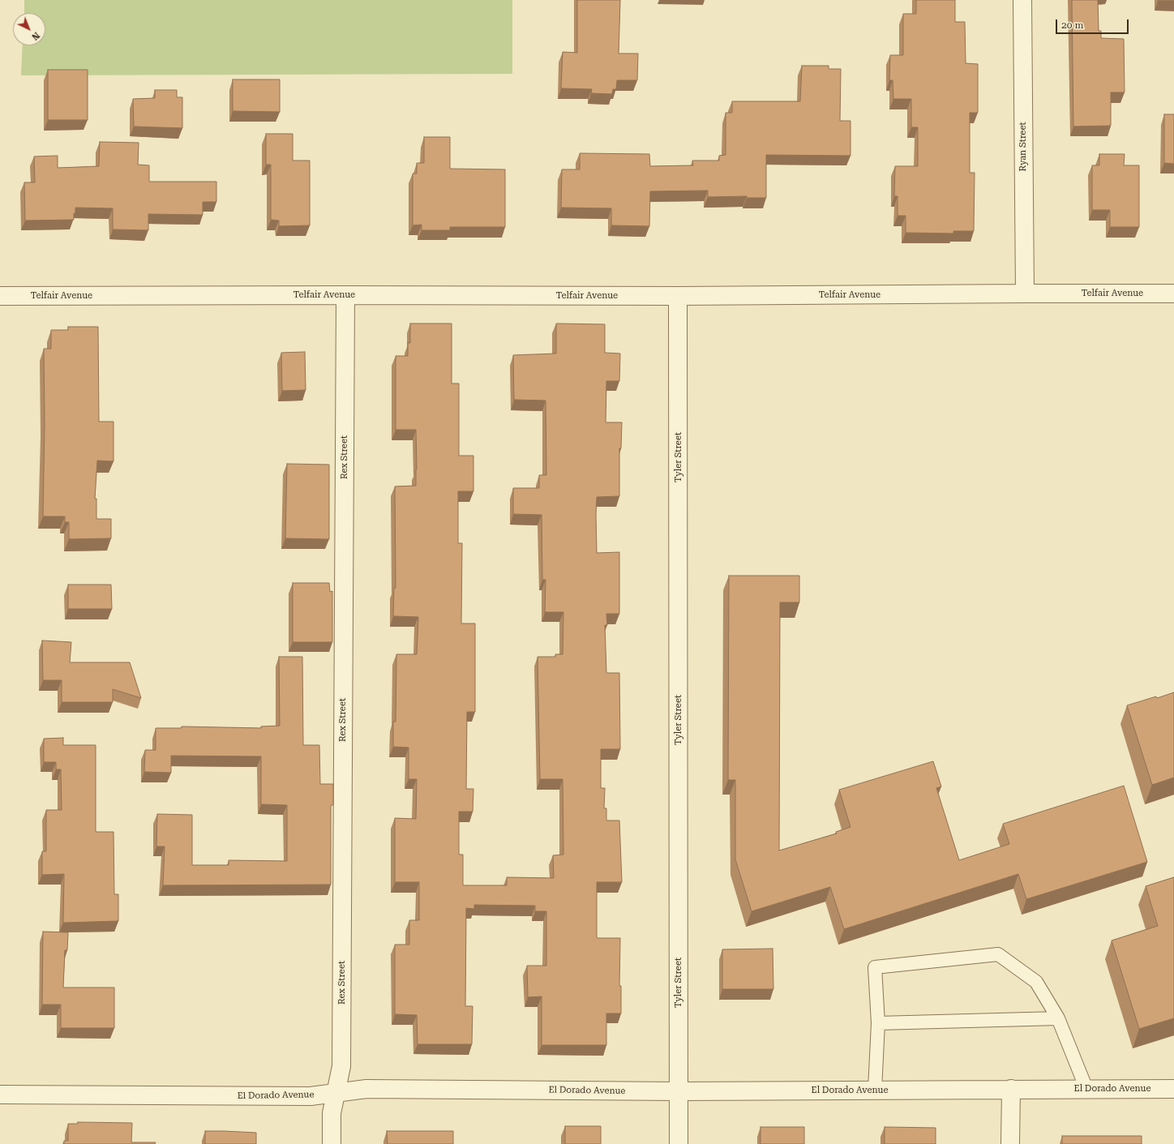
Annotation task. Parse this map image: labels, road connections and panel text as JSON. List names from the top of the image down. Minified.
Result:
{"streets":{"street":["Ryan Street","Telfair Avenue","Rex Street","Tyler Street","El Dorado Avenue"]},"crossings":[["Ryan Street","Telfair Avenue"],["Telfair Avenue","Rex Street"],["Telfair Avenue","Tyler Street"],["Rex Street","El Dorado Avenue"],["Tyler Street","El Dorado Avenue"]],"scale_bar":"20 m","north":"bottom right"}
